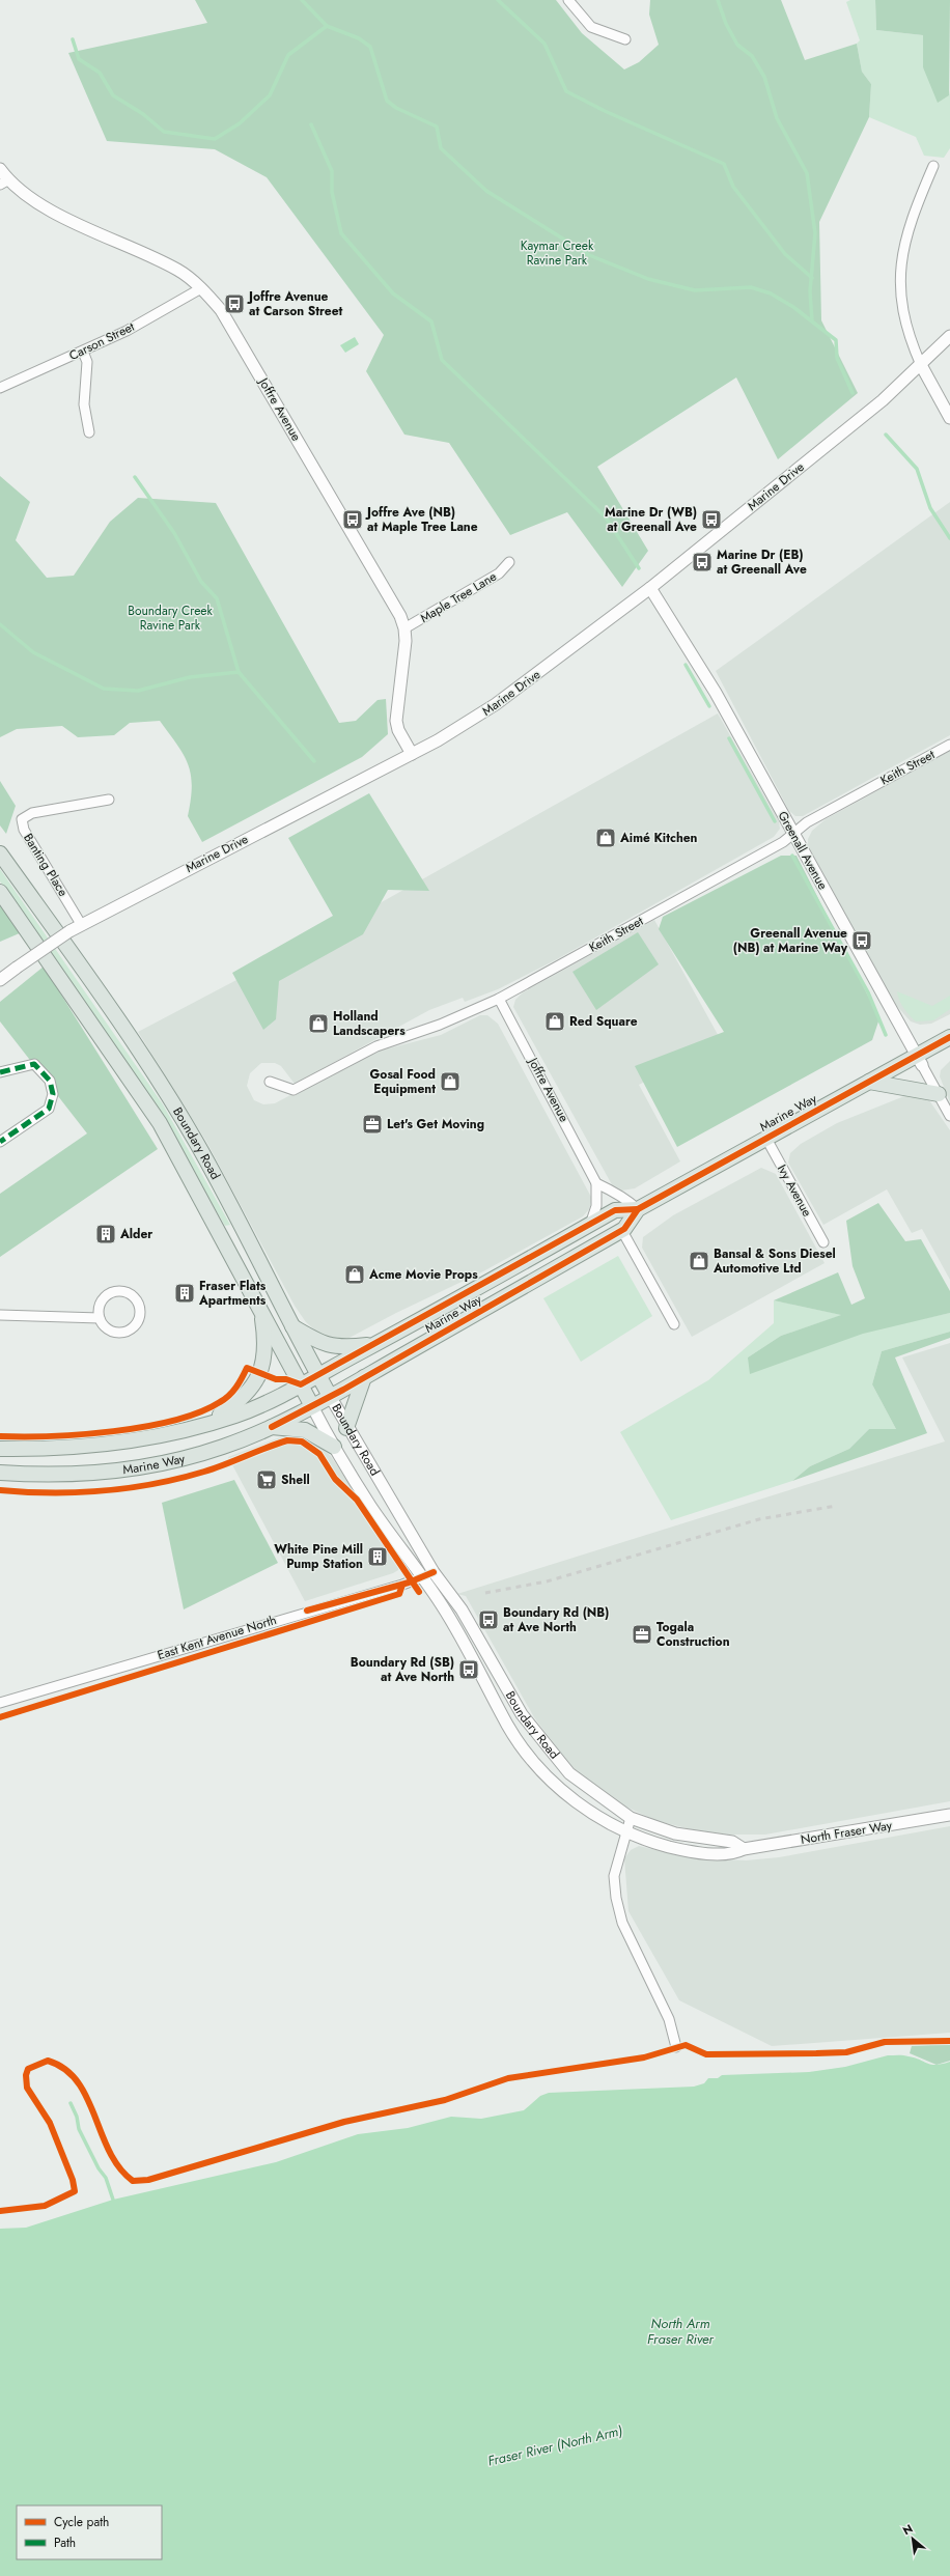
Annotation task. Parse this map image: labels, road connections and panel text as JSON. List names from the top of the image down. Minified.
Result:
{"streets":{"main road":["Marine Way","Boundary Road"],"street":["Carson Street","Joffre Avenue","Marine Drive","Maple Tree Lane","Keith Street","Greenall Avenue","Banting Place","Ivy Avenue","East Kent Avenue North","North Fraser Way"]},"crossings":[["Carson Street","Joffre Avenue"],["Joffre Avenue","Marine Drive"],["Joffre Avenue","Maple Tree Lane"],["Joffre Avenue","Keith Street"],["Joffre Avenue","Marine Way"],["Marine Drive","Greenall Avenue"],["Marine Drive","Banting Place"],["Keith Street","Greenall Avenue"],["Greenall Avenue","Marine Way"],["Marine Way","Boundary Road"],["Marine Way","Ivy Avenue"],["Boundary Road","East Kent Avenue North"],["Boundary Road","North Fraser Way"]],"water":["North Arm Fraser River","Fraser River (North Arm)"],"parks":["Kaymar Creek Ravine Park","Boundary Creek Ravine Park"],"places":{"bus stop":["Joffre Avenue at Carson Street","Joffre Ave (NB) at Maple Tree Lane","Marine Dr (WB) at Greenall Ave","Marine Dr (EB) at Greenall Ave","Greenall Avenue (NB) at Marine Way","Boundary Rd (NB) at Ave North","Boundary Rd (SB) at Ave North"],"shop":["Aimé Kitchen","Red Square","Holland Landscapers","Gosal Food Equipment","Bansal & Sons Diesel Automotive Ltd","Acme Movie Props"],"office":["Let's Get Moving","Togala Construction"],"building":["Alder","Fraser Flats Apartments","White Pine Mill Pump Station"],"supermarket":["Shell"]},"legend":["Cycle path","Path"],"north":"top left"}
